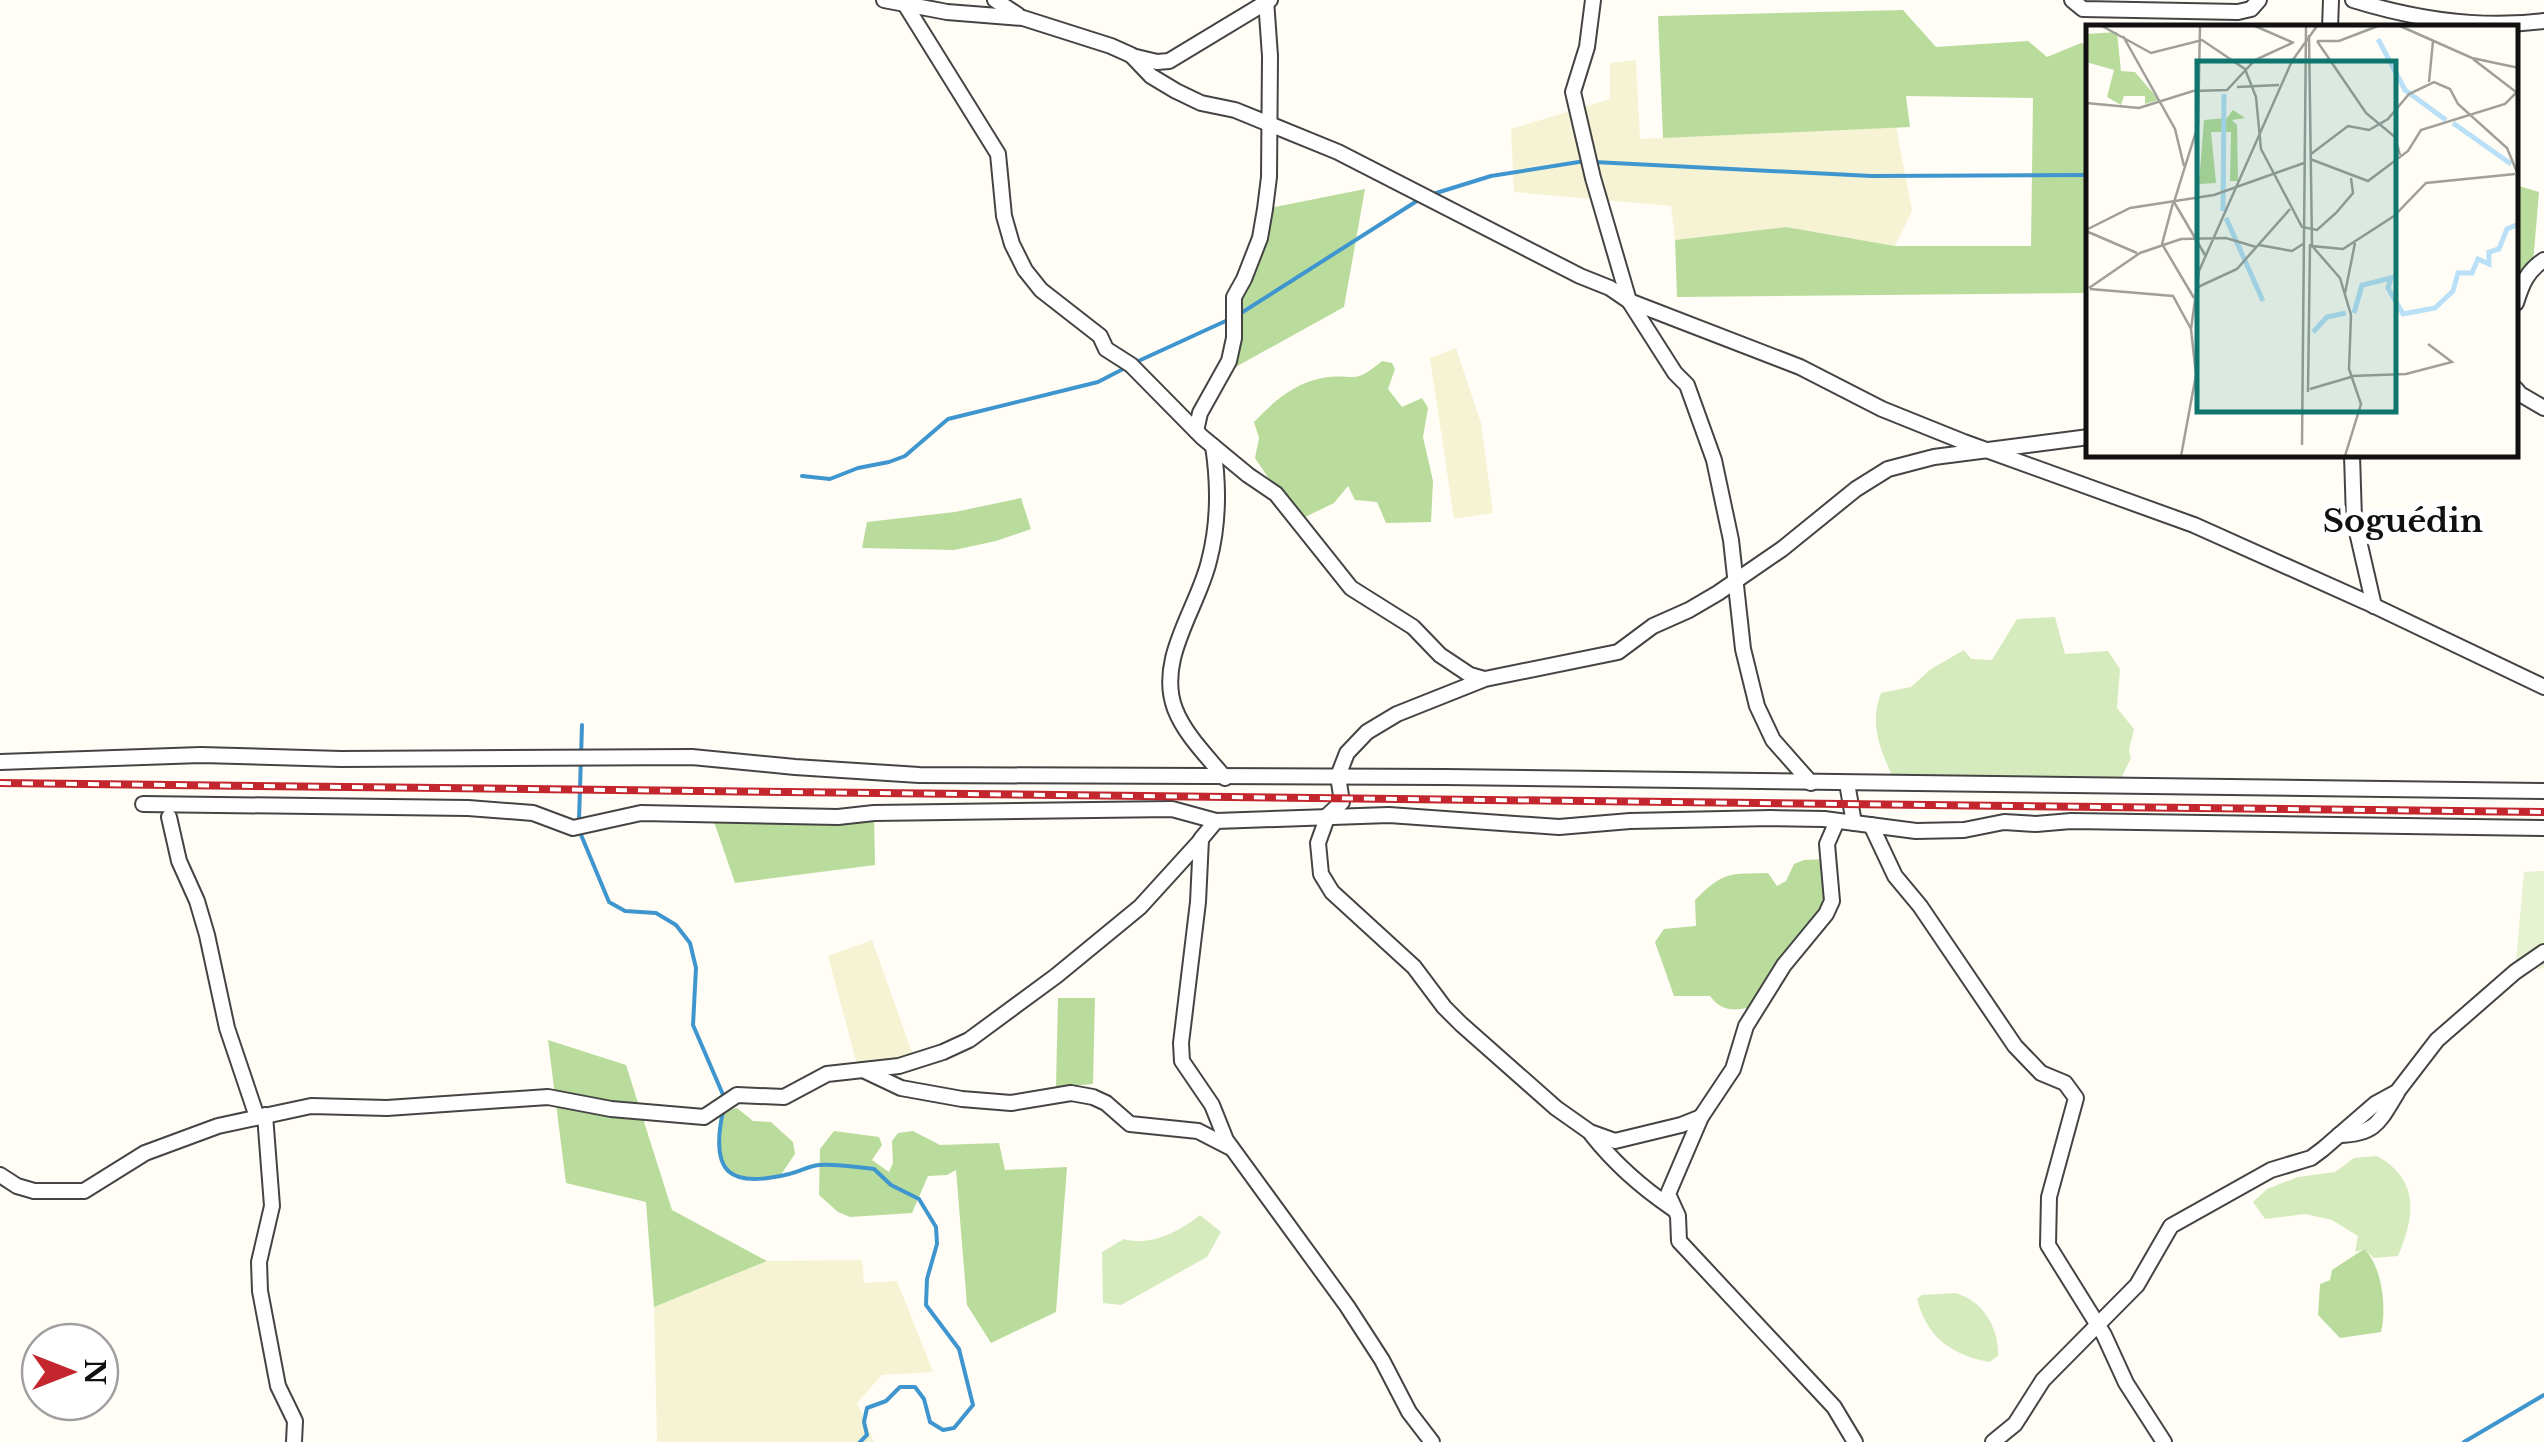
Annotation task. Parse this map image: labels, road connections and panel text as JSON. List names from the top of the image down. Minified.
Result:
{"districts":["Soguédin"],"north":"right"}
